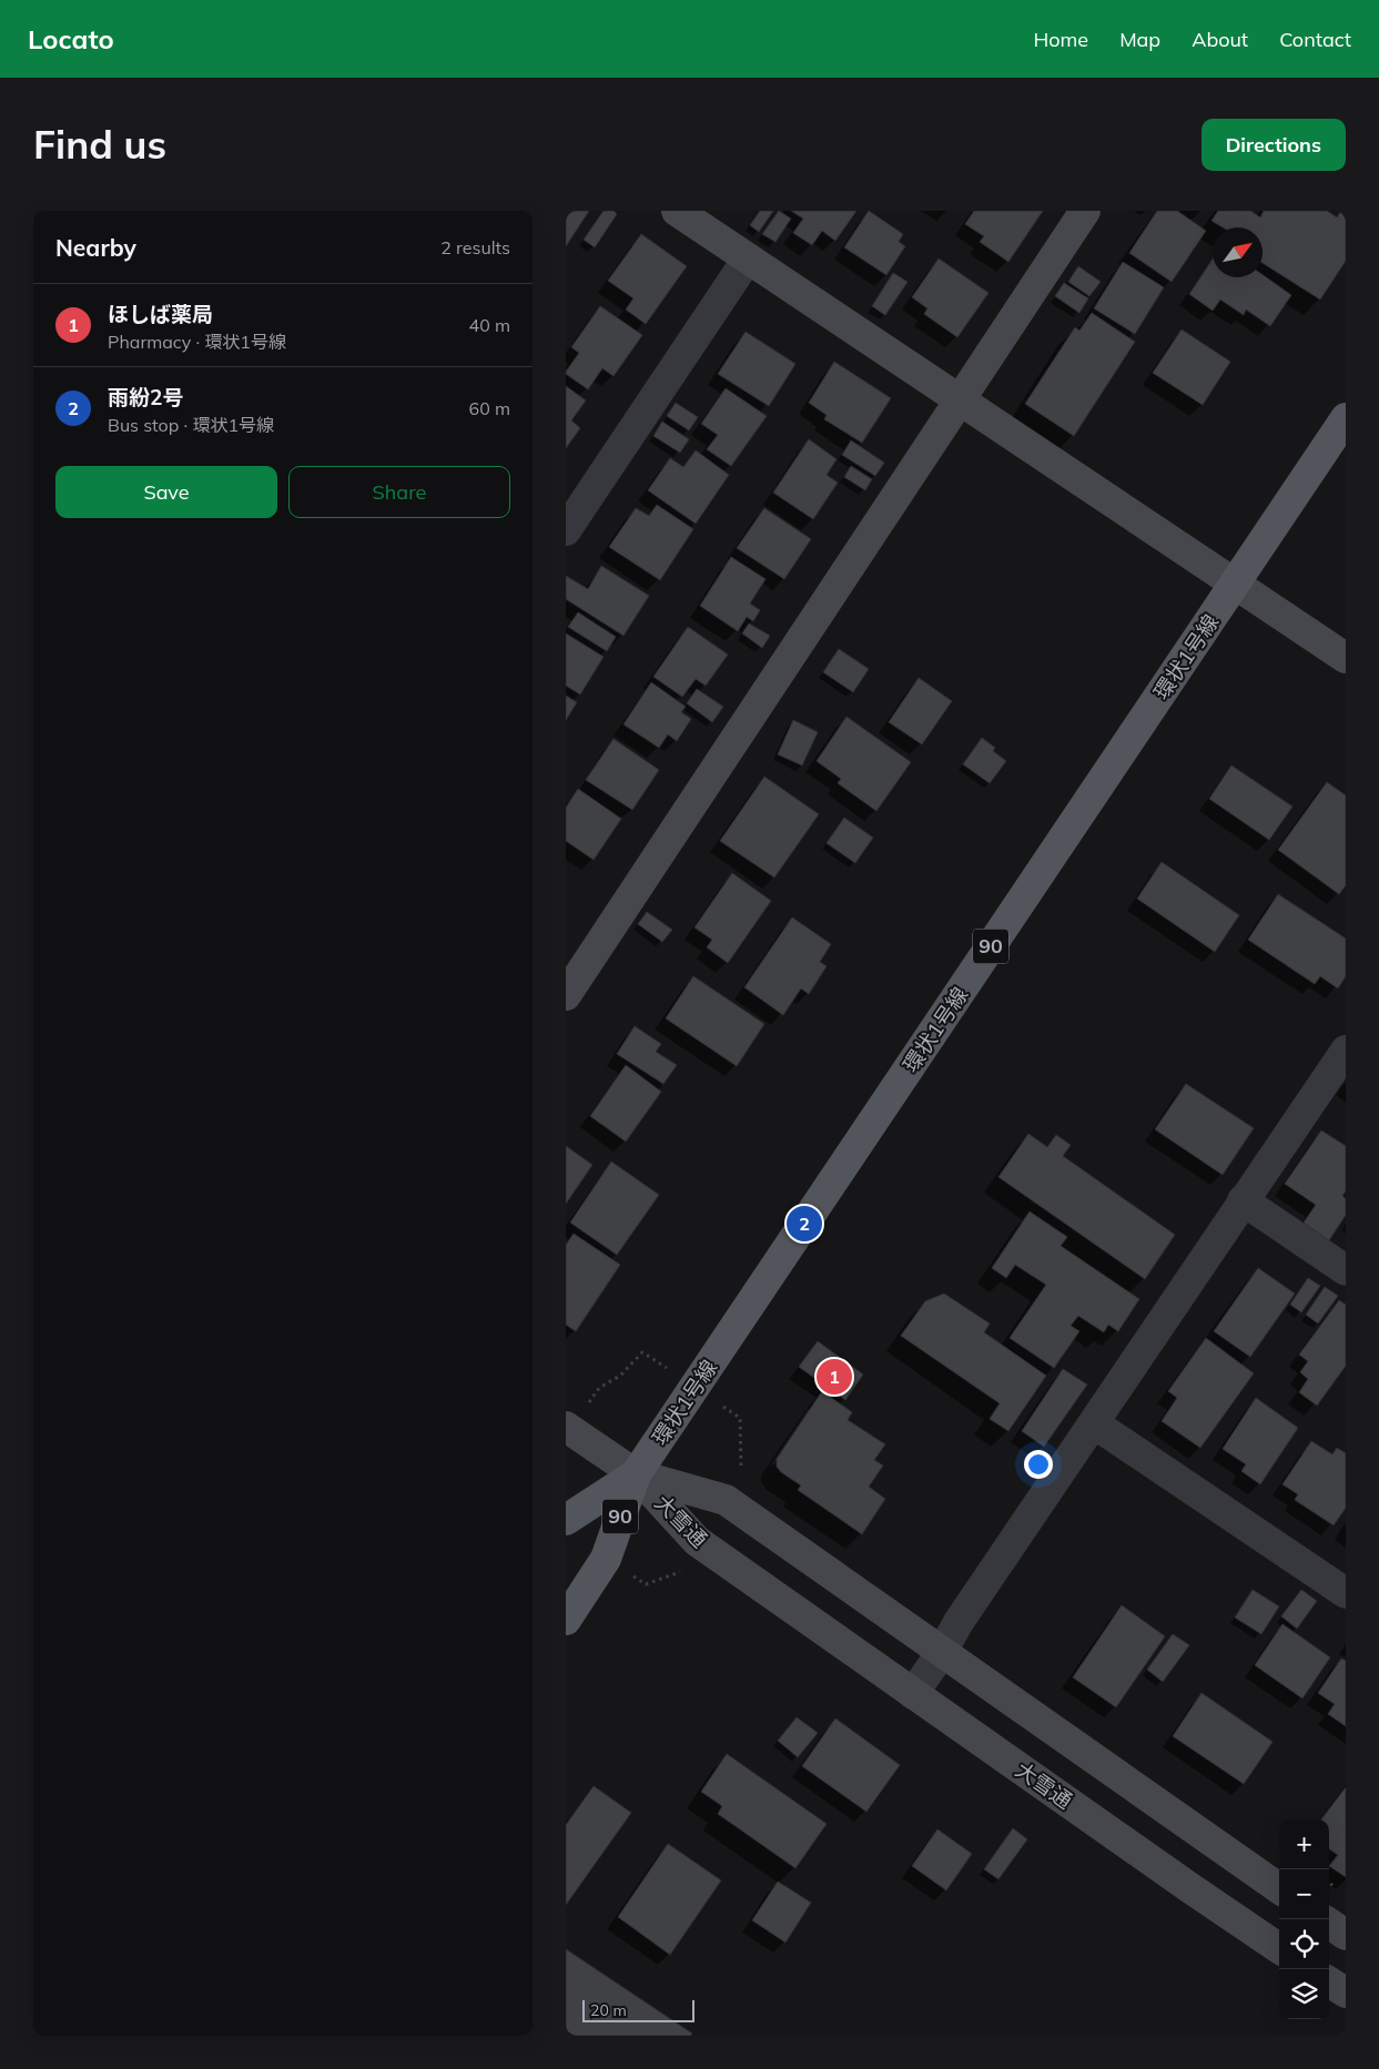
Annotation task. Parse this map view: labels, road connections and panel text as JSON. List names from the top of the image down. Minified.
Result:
{"streets":{"main road":["環状1号線","90"],"street":["大雪通"]},"crossings":[["環状1号線","大雪通"]],"scale_bar":"20 m","north":"top right","page":{"header":"Locato","nav":["Home","Map","About","Contact"],"buttons":["Directions",["Save","Share"]],"title":"Find us","heading":["Nearby","2 results"],"list":[{"mark":"1","name":"ほしば薬局","note":"Pharmacy · 環状1号線","value":"40 m"},{"mark":"2","name":"雨紛2号","note":"Bus stop · 環状1号線","value":"60 m"}],"pins":["2","1"],"map_buttons":["+","−"],"scale":"20 m"}}
